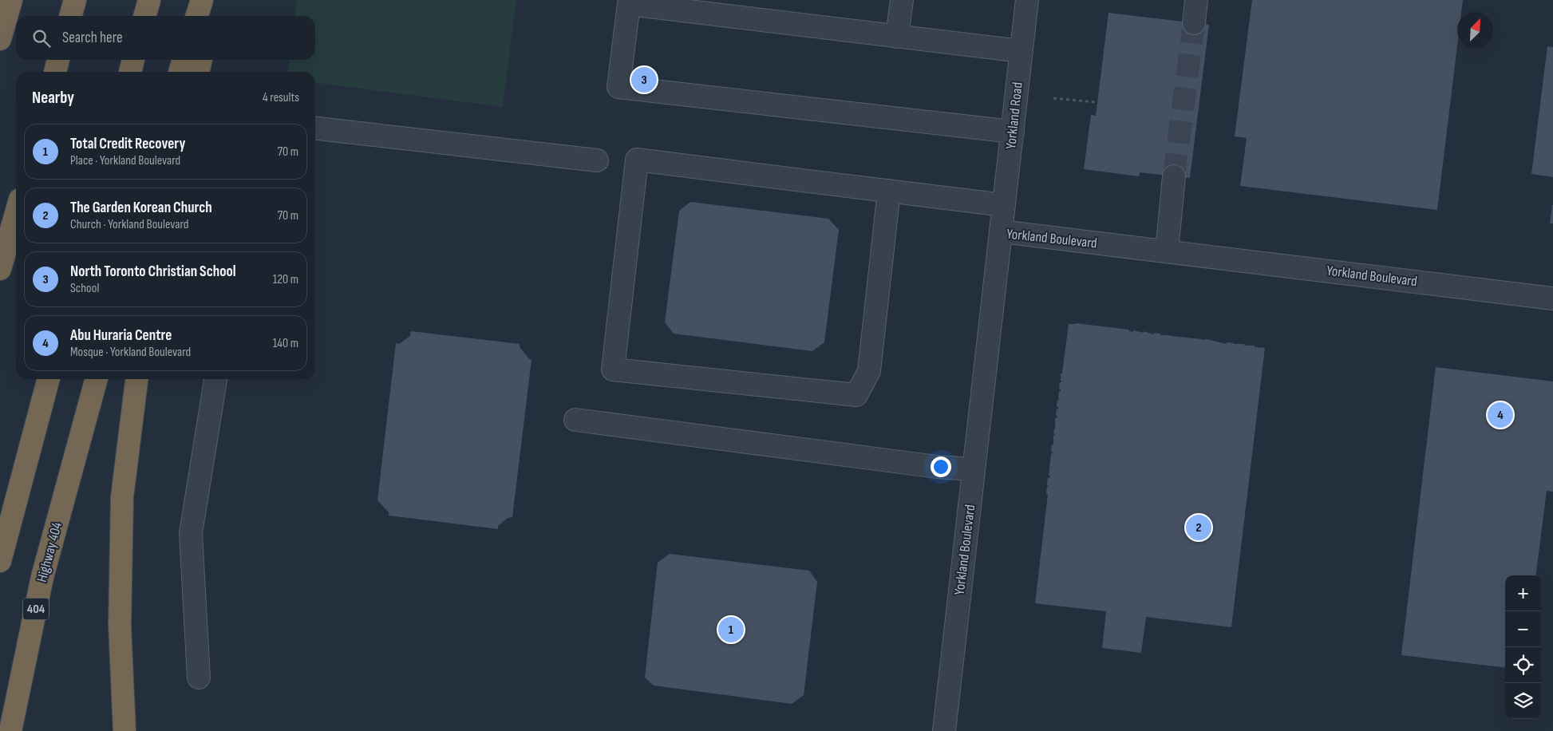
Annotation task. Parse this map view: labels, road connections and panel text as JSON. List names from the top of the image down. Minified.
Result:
{"streets":{"highway":["Highway 404","404"],"street":["Yorkland Road","Yorkland Boulevard"]},"crossings":[["Yorkland Road","Yorkland Boulevard"]],"north":"top right","page":{"search":"Search here","pins":["3","4","2","1"],"heading":["Nearby","4 results"],"list":[{"mark":"1","name":"Total Credit Recovery","note":"Place · Yorkland Boulevard","value":"70 m"},{"mark":"2","name":"The Garden Korean Church","note":"Church · Yorkland Boulevard","value":"70 m"},{"mark":"3","name":"North Toronto Christian School","note":"School","value":"120 m"},{"mark":"4","name":"Abu Huraria Centre","note":"Mosque · Yorkland Boulevard","value":"140 m"}],"map_buttons":["+","−"]}}
